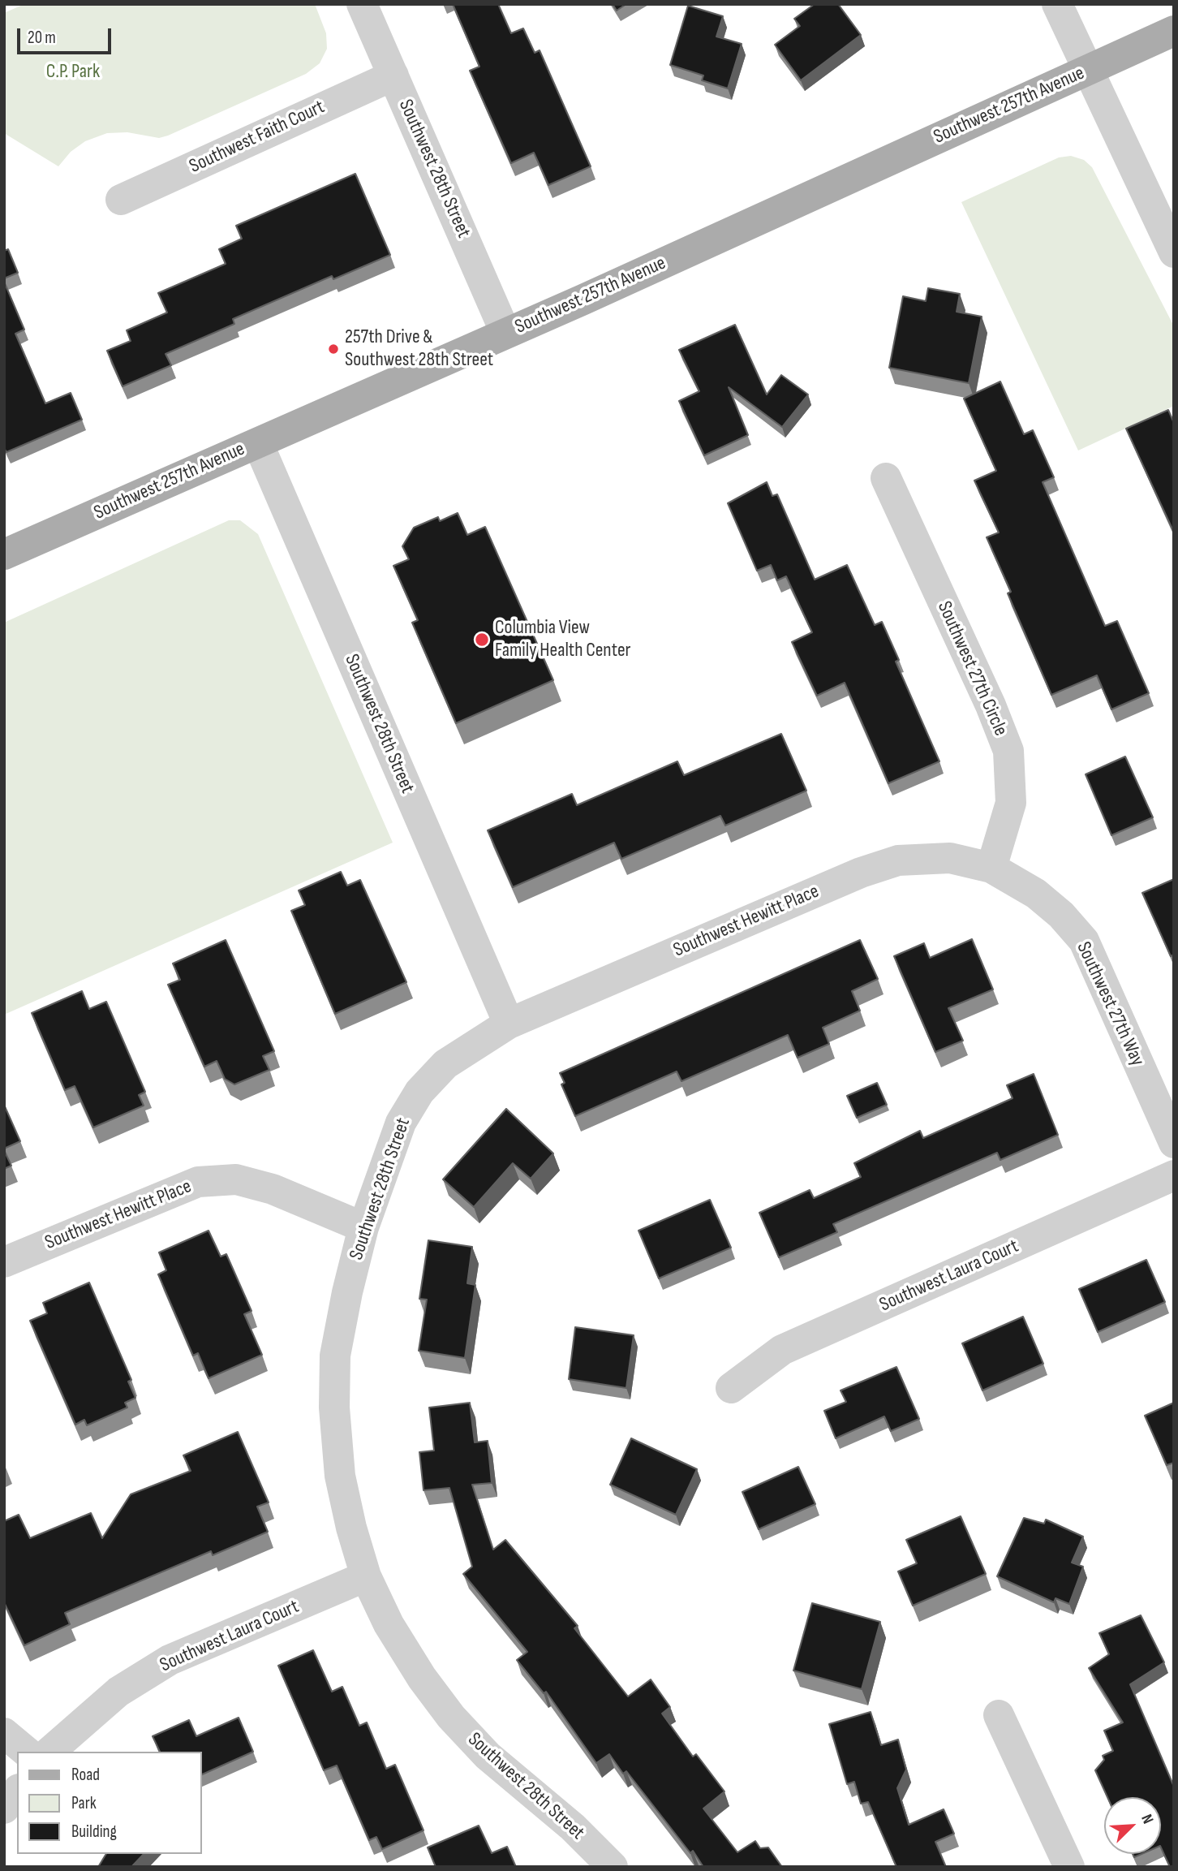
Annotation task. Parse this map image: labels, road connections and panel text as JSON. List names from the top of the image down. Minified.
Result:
{"streets":{"main road":["Southwest 257th Avenue"],"street":["Southwest Faith Court","Southwest 28th Street","Southwest 27th Circle","Southwest Hewitt Place","Southwest 27th Way","Southwest Laura Court"]},"crossings":[["Southwest 257th Avenue","Southwest 28th Street"],["Southwest Faith Court","Southwest 28th Street"],["Southwest 28th Street","Southwest Hewitt Place"],["Southwest 28th Street","Southwest Laura Court"],["Southwest 27th Circle","Southwest Hewitt Place"],["Southwest 27th Circle","Southwest 27th Way"],["Southwest Hewitt Place","Southwest 27th Way"]],"parks":["C.P. Park"],"places":["257th Drive & Southwest 28th Street","Columbia View Family Health Center"],"legend":["Road","Park","Building"],"scale_bar":"20 m","north":"top right"}
